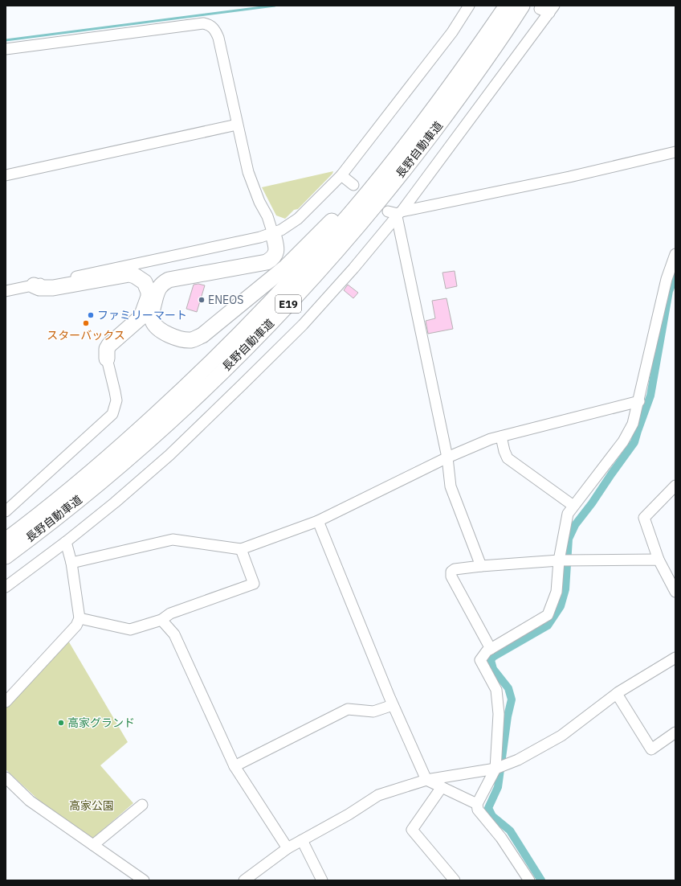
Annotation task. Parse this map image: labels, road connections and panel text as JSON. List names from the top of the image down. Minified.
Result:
{"streets":{"highway":["長野自動車道","E19"]},"parks":["高家公園"],"places":["ENEOS","ファミリーマート","スターバックス","高家グランド"]}
